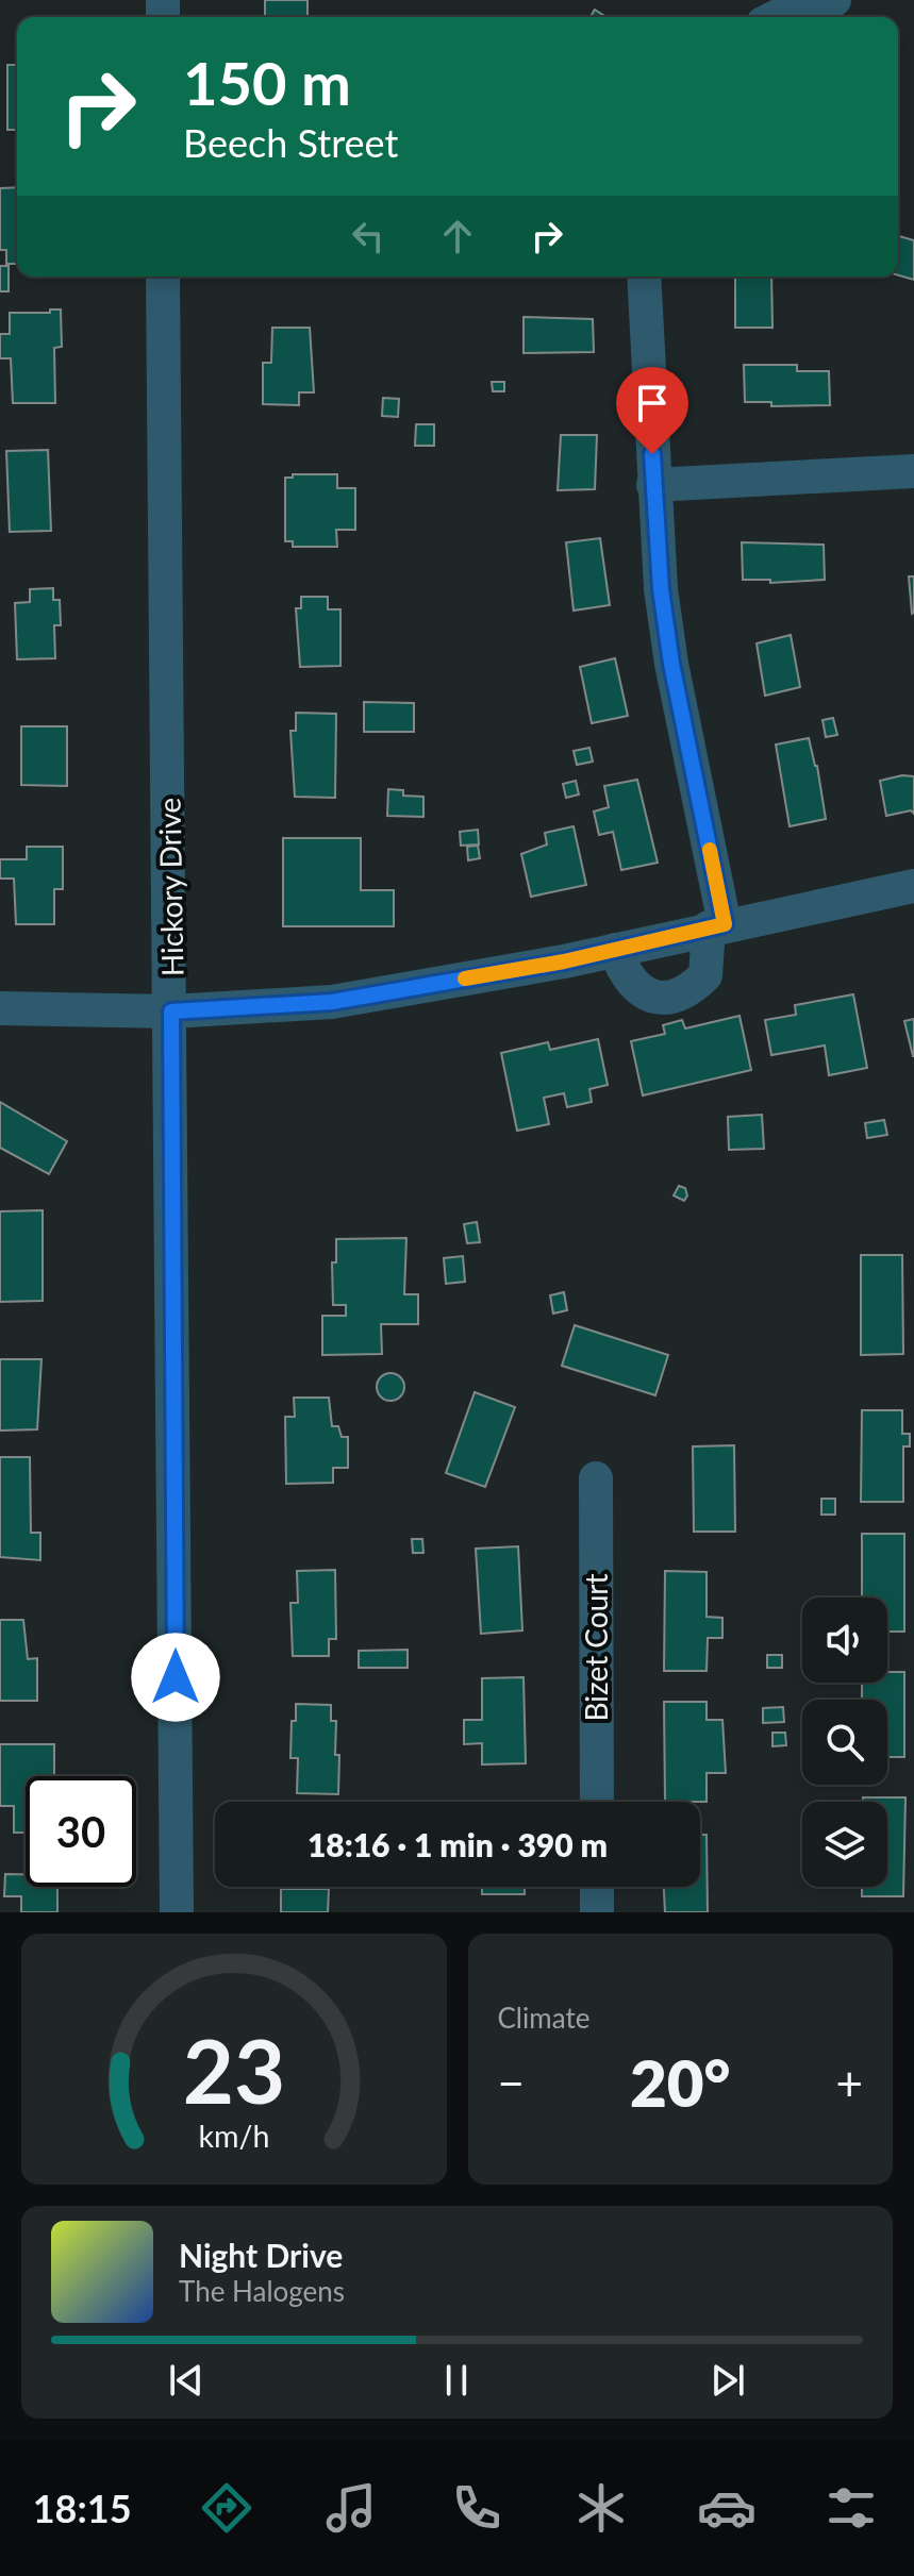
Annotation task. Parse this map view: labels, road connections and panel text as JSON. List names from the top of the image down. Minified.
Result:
{"streets":{"street":["Hickory Drive","Bizet Court"]},"page":{"turn":["150 m","Beech Street"],"limit":"30","trip":"18:16 · 1 min · 390 m","tile":"Climate","heat":["−","20°","+"],"song":["Night Drive","The Halogens"],"tabs":"18:15","gauge":["23","km/h"]}}
